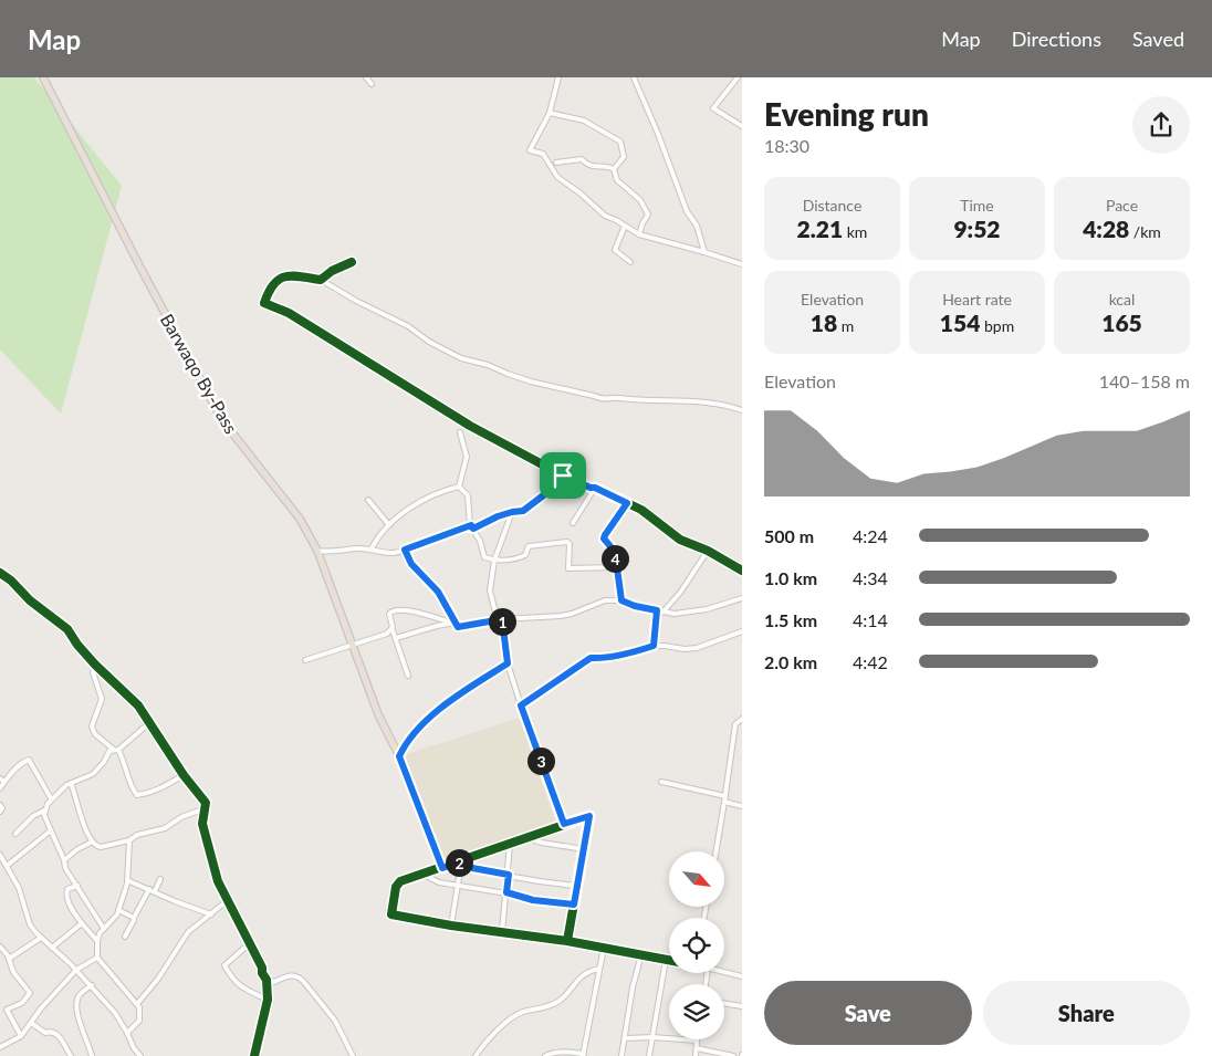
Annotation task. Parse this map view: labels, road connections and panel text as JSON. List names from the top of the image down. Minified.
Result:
{"streets":{"highway":["Barwaqo By-Pass"]},"north":"bottom right","page":{"header":"Map","nav":["Map","Directions","Saved"],"heading":["Evening run","18:30"],"stats":[["Distance","2.21 km"],["Time","9:52"],["Pace","4:28 /km"],["Elevation","18 m"],["Heart rate","154 bpm"],["kcal","165"]],"chart":["Elevation","140–158 m"],"list":[{"name":"500 m","note":"4:24"},{"name":"1.0 km","note":"4:34"},{"name":"1.5 km","note":"4:14"},{"name":"2.0 km","note":"4:42"}],"pins":["4","1","3","2"],"buttons":["Save","Share"]}}
